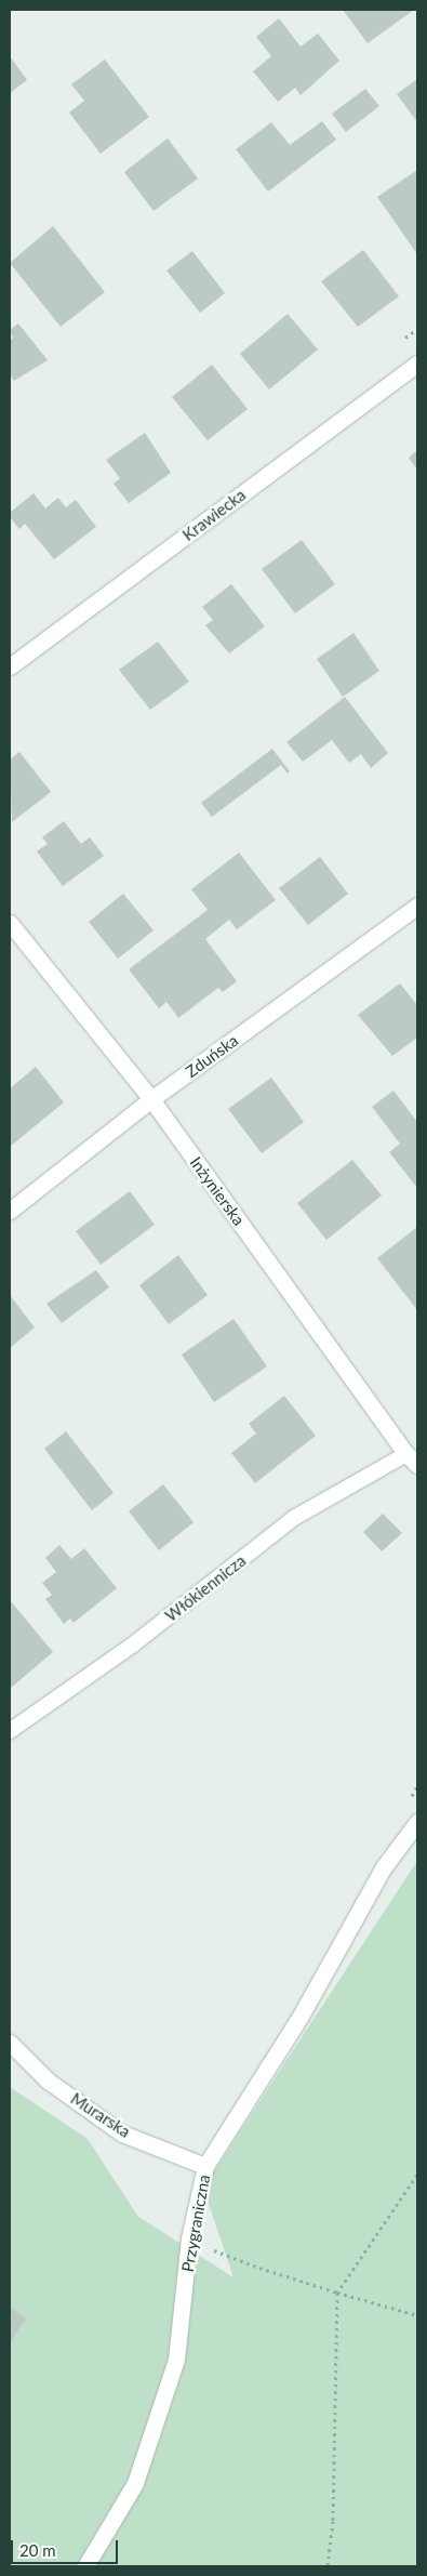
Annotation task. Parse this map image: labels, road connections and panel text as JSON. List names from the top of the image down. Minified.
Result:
{"streets":{"street":["Krawiecka","Zduńska","Inżynierska","Murarska","Przygraniczna"],"lane":["Włókiennicza"]},"crossings":[["Zduńska","Inżynierska"],["Inżynierska","Włókiennicza"],["Murarska","Przygraniczna"]],"scale_bar":"20 m"}
